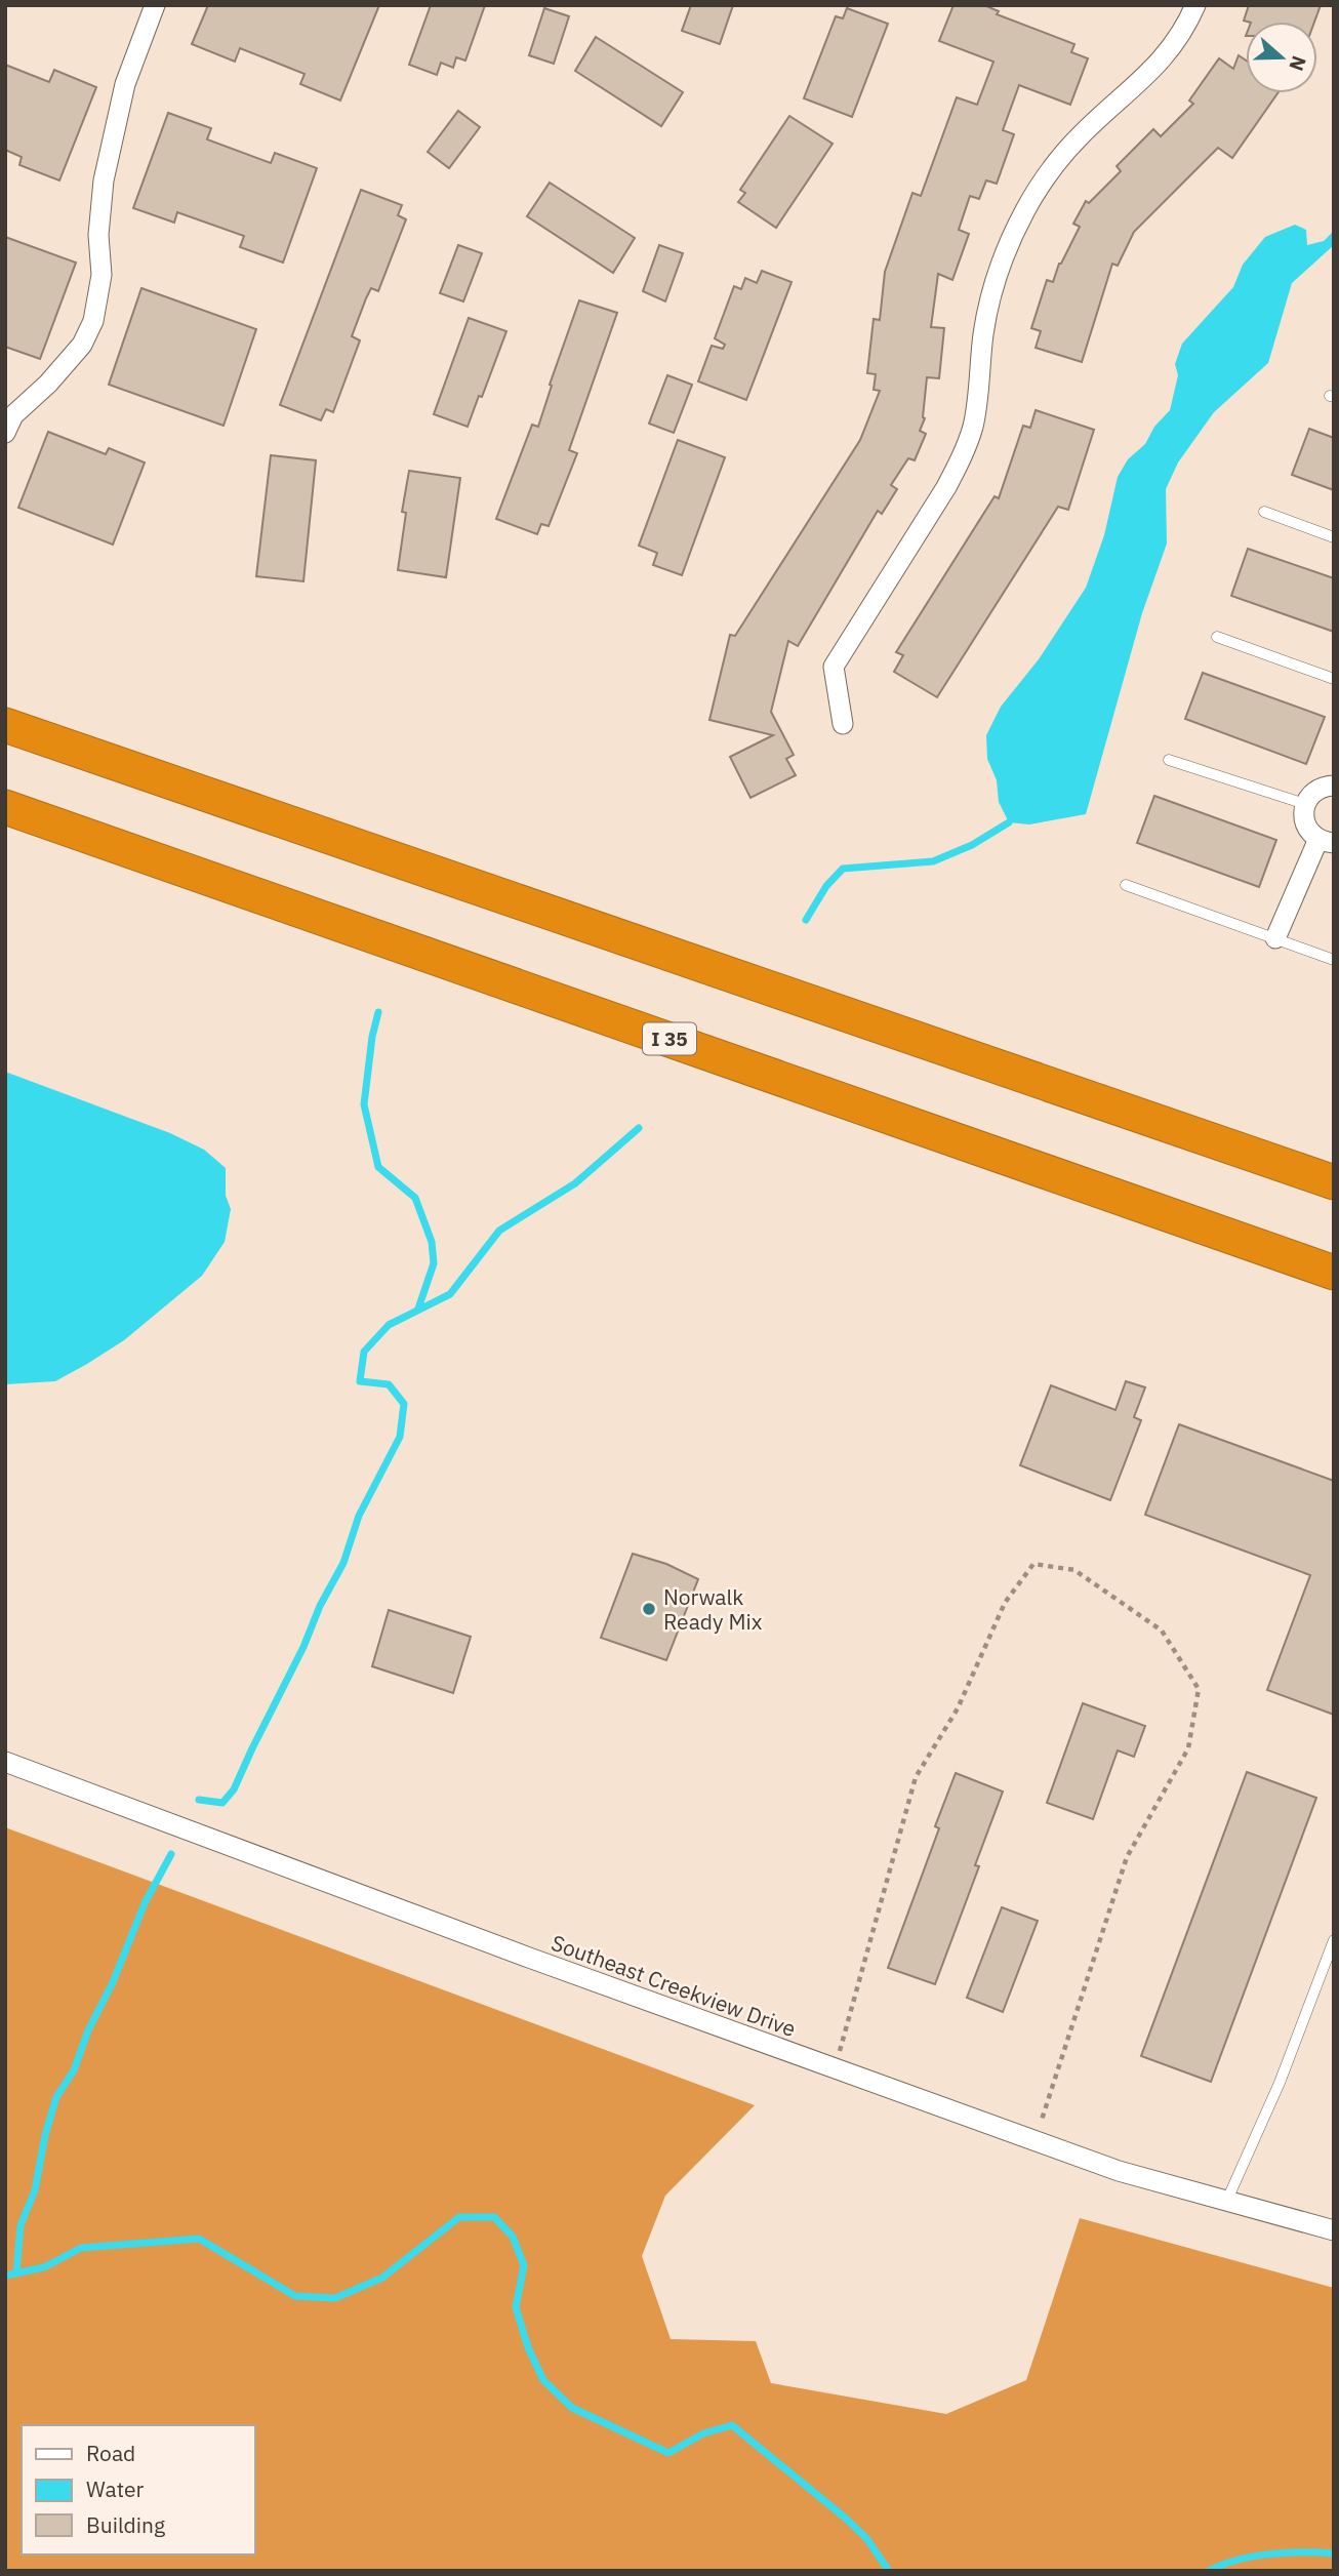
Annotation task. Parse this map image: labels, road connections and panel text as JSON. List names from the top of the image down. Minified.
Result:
{"streets":{"highway":["I 35"],"street":["Southeast Creekview Drive"]},"places":["Norwalk Ready Mix"],"legend":["Road","Water","Building"],"north":"right"}
